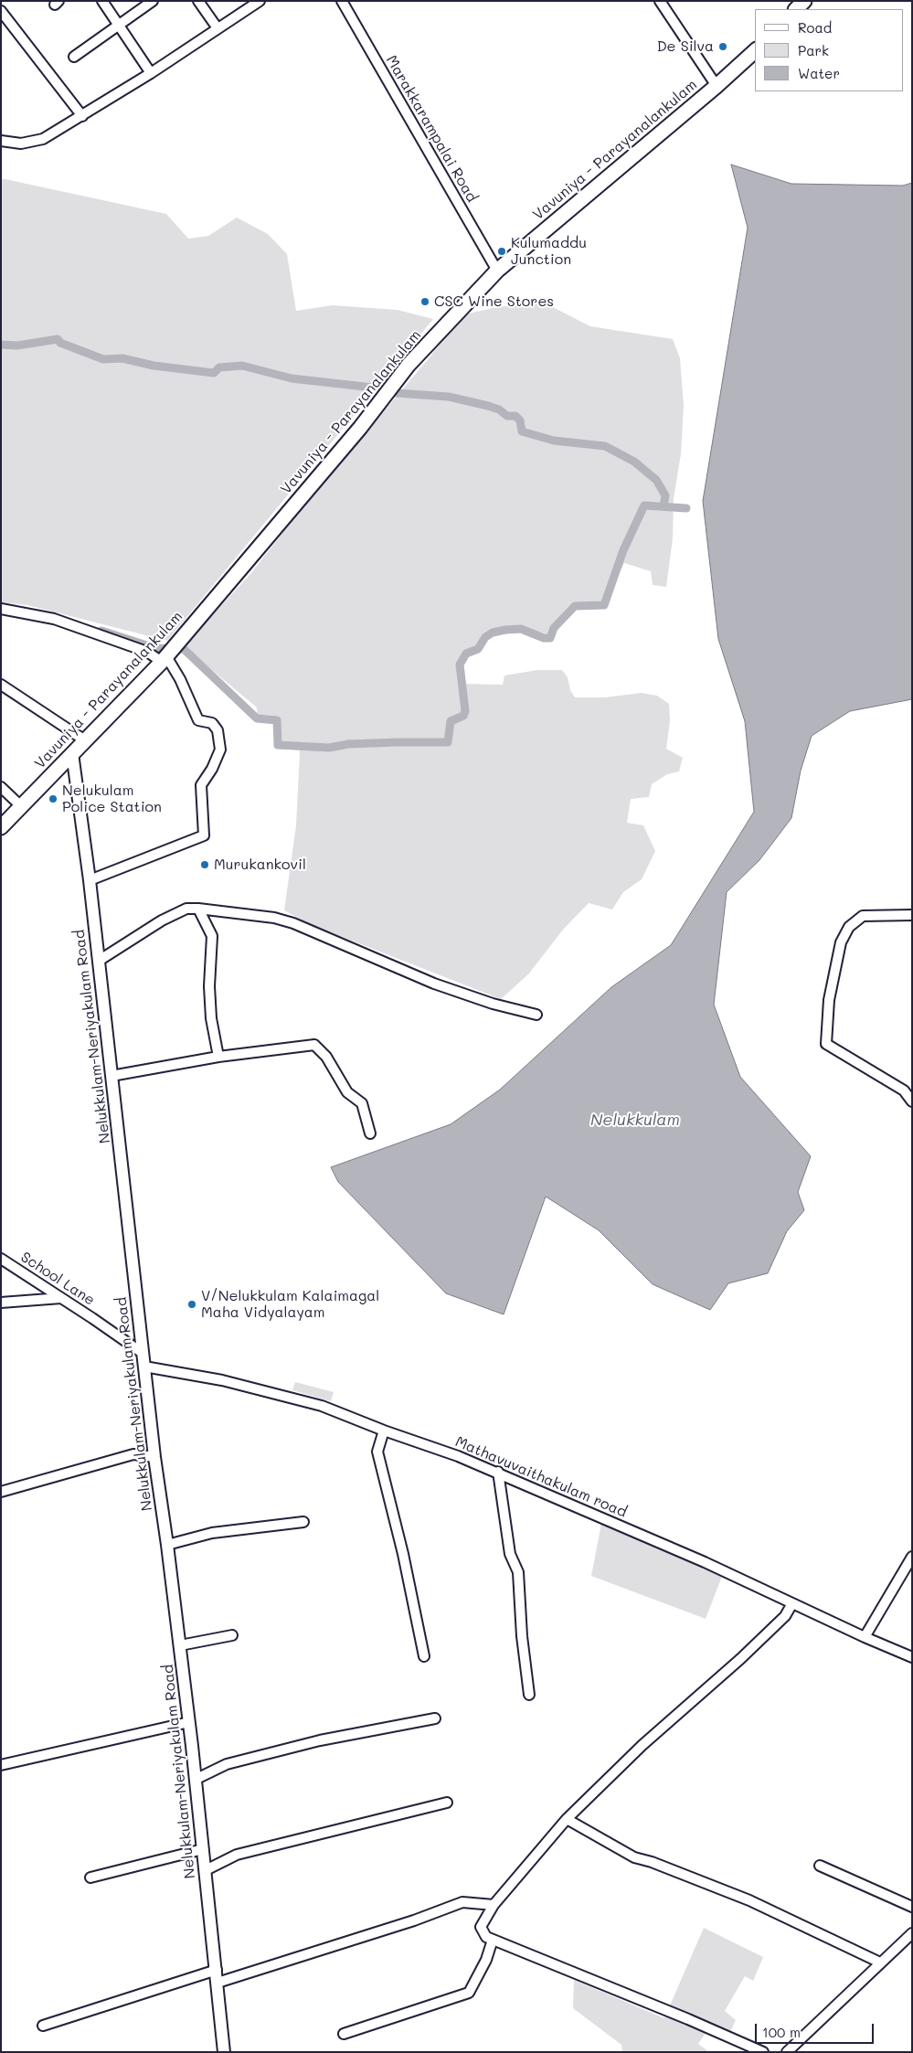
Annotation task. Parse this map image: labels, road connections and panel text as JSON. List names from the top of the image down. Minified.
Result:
{"streets":{"highway":["Vavuniya - Parayanalankulam"],"main road":["Nelukkulam-Neriyakulam Road"],"street":["Marakkarampalai Road","School Lane","Mathavuvaithakulam road"]},"crossings":[["Marakkarampalai Road","Vavuniya - Parayanalankulam"],["Vavuniya - Parayanalankulam","Nelukkulam-Neriyakulam Road"],["Nelukkulam-Neriyakulam Road","School Lane"],["Nelukkulam-Neriyakulam Road","Mathavuvaithakulam road"]],"water":["Nelukkulam"],"places":["De Silva","Kulumaddu Junction","CSC Wine Stores","Nelukulam Police Station","Murukankovil","V/Nelukkulam Kalaimagal Maha Vidyalayam"],"legend":["Road","Park","Water"],"scale_bar":"100 m"}
